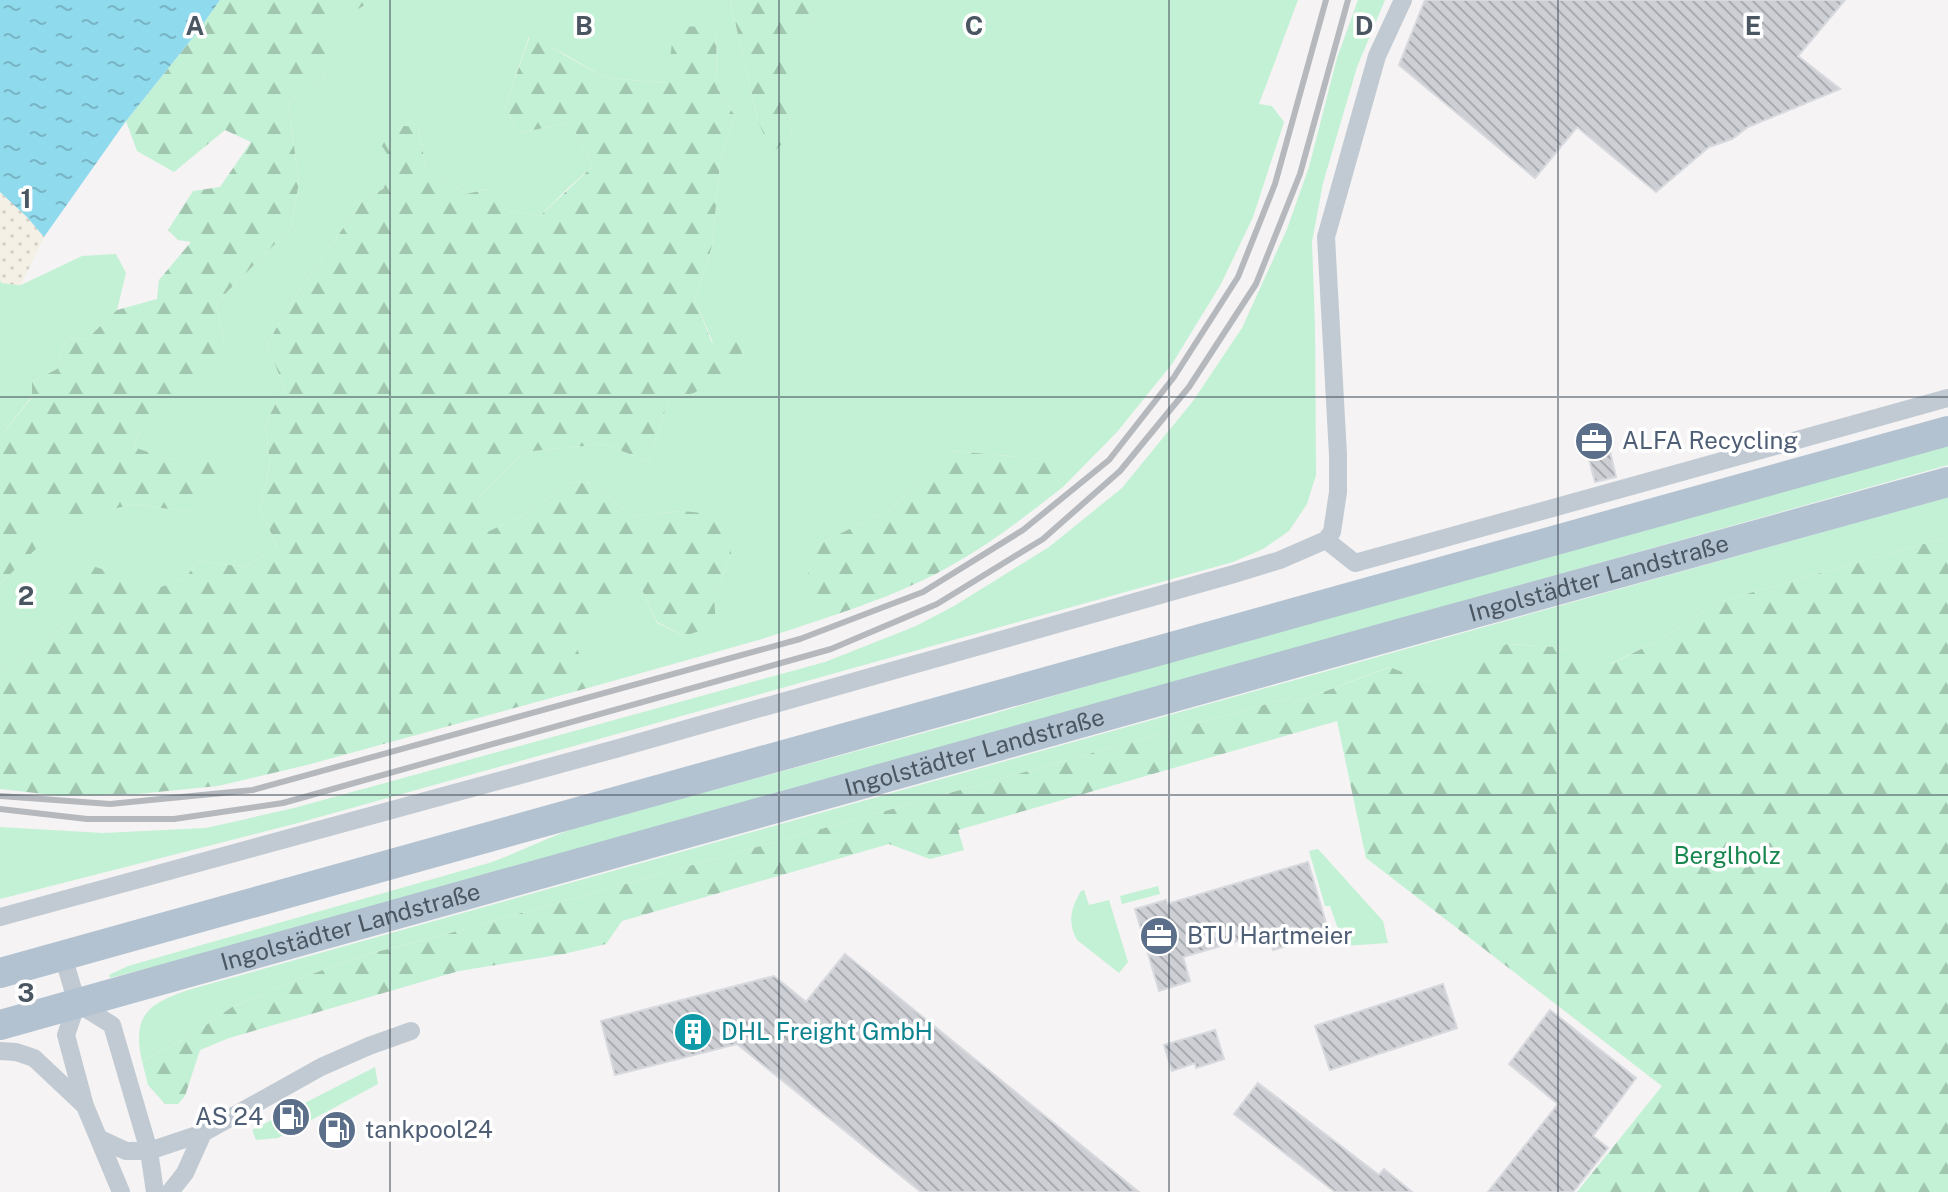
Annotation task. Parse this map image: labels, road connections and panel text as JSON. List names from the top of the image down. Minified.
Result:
{"streets":{"main road":["Ingolstädter Landstraße"]},"parks":["Berglholz"],"places":{"office":["ALFA Recycling","BTU Hartmeier"],"building":["DHL Freight GmbH"],"fuel station":["AS 24","tankpool24"]},"grid":{"columns":["A","B","C","D","E"],"rows":["1","2","3"]}}
